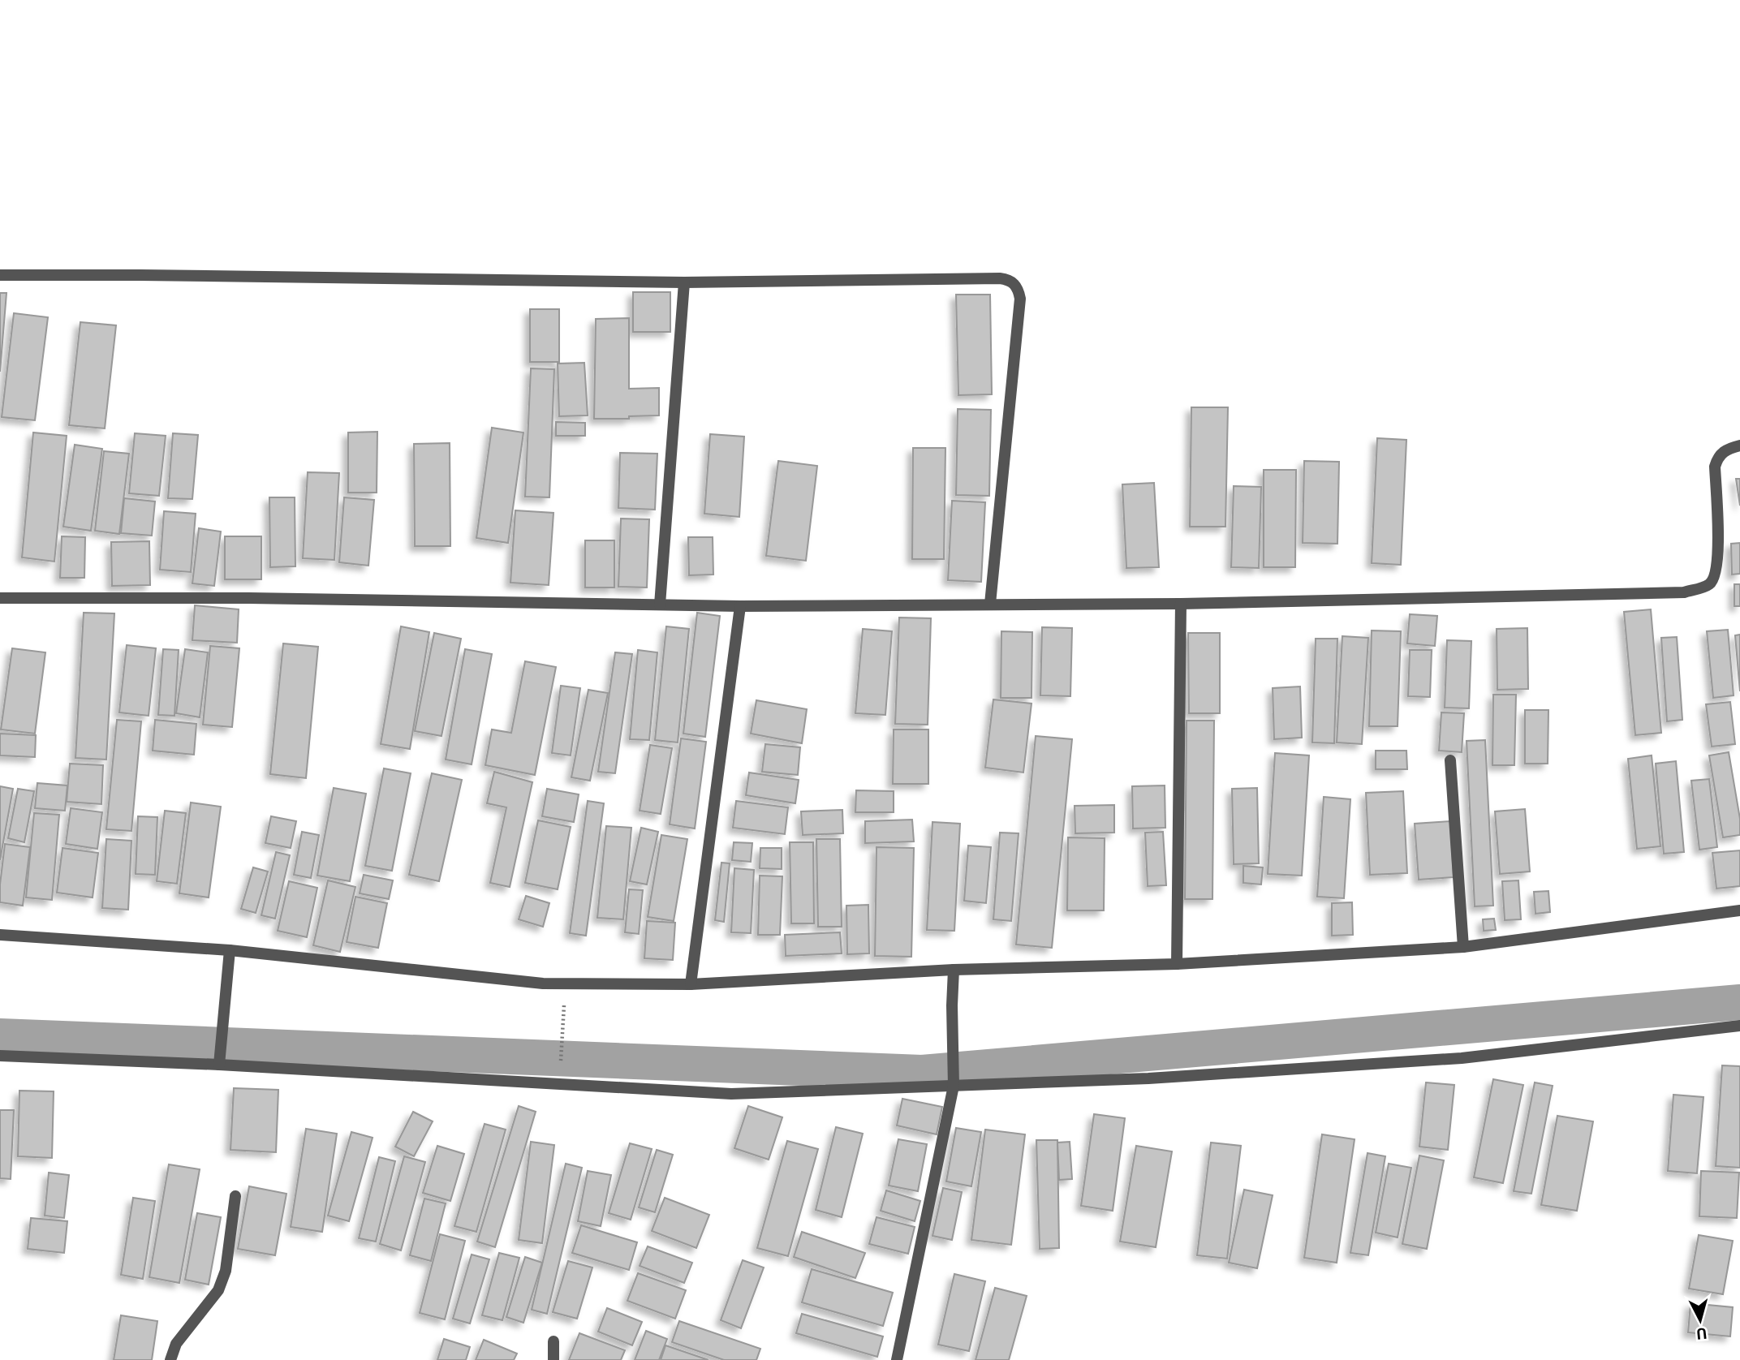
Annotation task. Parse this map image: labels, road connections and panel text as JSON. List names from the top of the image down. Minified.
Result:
{"north":"bottom"}
